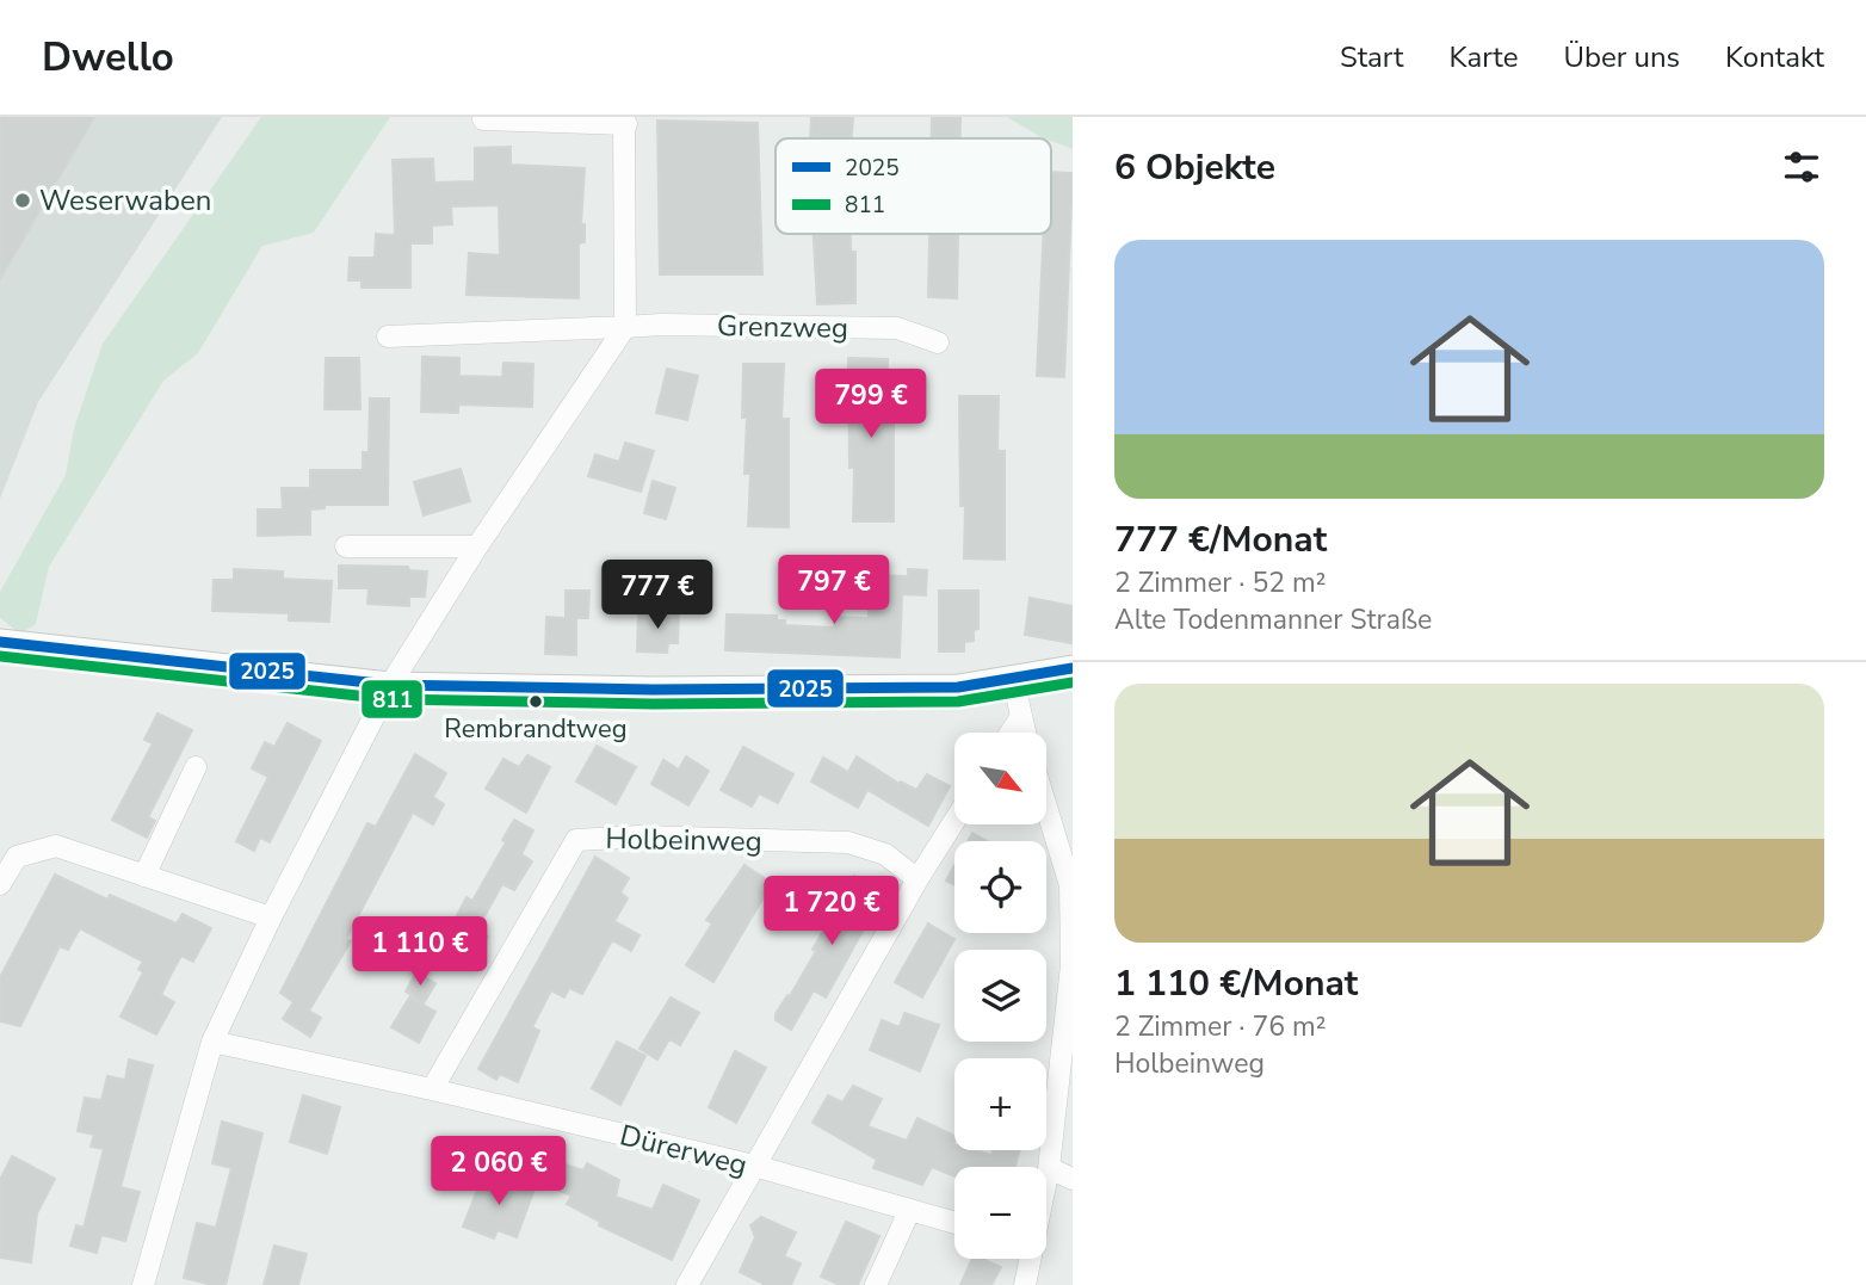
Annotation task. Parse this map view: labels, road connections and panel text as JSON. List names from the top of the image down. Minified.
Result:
{"streets":{"street":["Grenzweg","Holbeinweg","Dürerweg"]},"crossings":[["Holbeinweg","Dürerweg"]],"places":["Weserwaben","Rembrandtweg"],"lines":["transit line 2025","transit line 811"],"legend":["2025","811"],"north":"bottom right","page":{"header":"Dwello","nav":["Start","Karte","Über uns","Kontakt"],"heading":"6 Objekte","list":[{"name":"777 €/Monat","note":"2 Zimmer · 52 m² · Alte Todenmanner Straße"},{"name":"1 110 €/Monat","note":"2 Zimmer · 76 m² · Holbeinweg"}],"price":["799 €","797 €","777 €","1 720 €","1 110 €","2 060 €"],"map_buttons":["+","−"]}}
